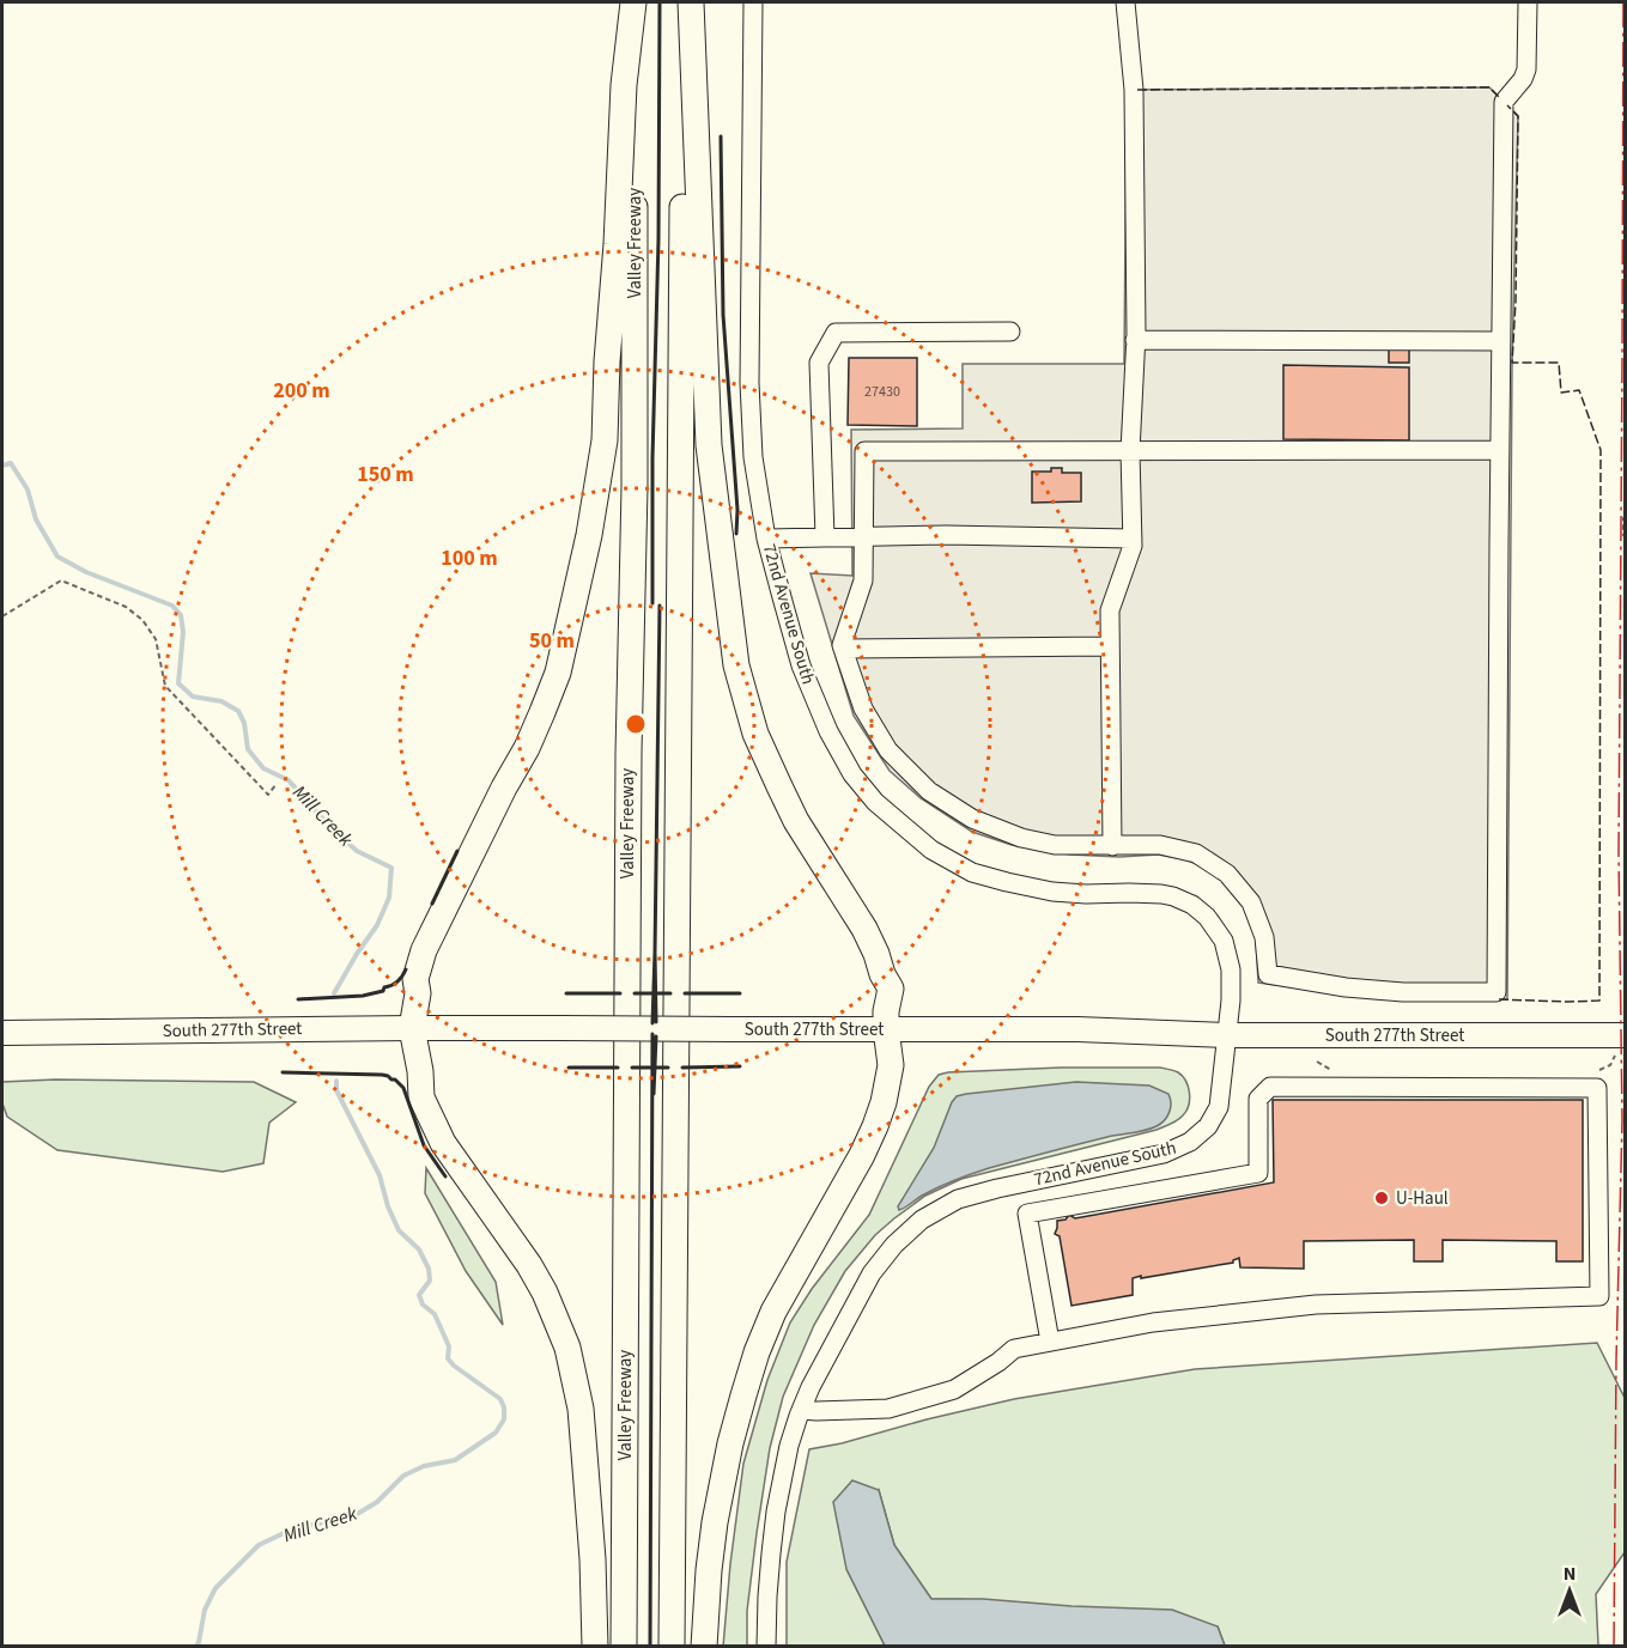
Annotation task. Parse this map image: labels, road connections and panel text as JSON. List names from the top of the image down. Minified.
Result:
{"streets":{"highway":["Valley Freeway"],"main road":["South 277th Street"],"street":["72nd Avenue South"]},"crossings":[["72nd Avenue South","South 277th Street"]],"water":["Mill Creek"],"places":["U-Haul"],"house_numbers":["27430"],"north":"top","rings":["200 m","150 m","100 m","50 m"]}
